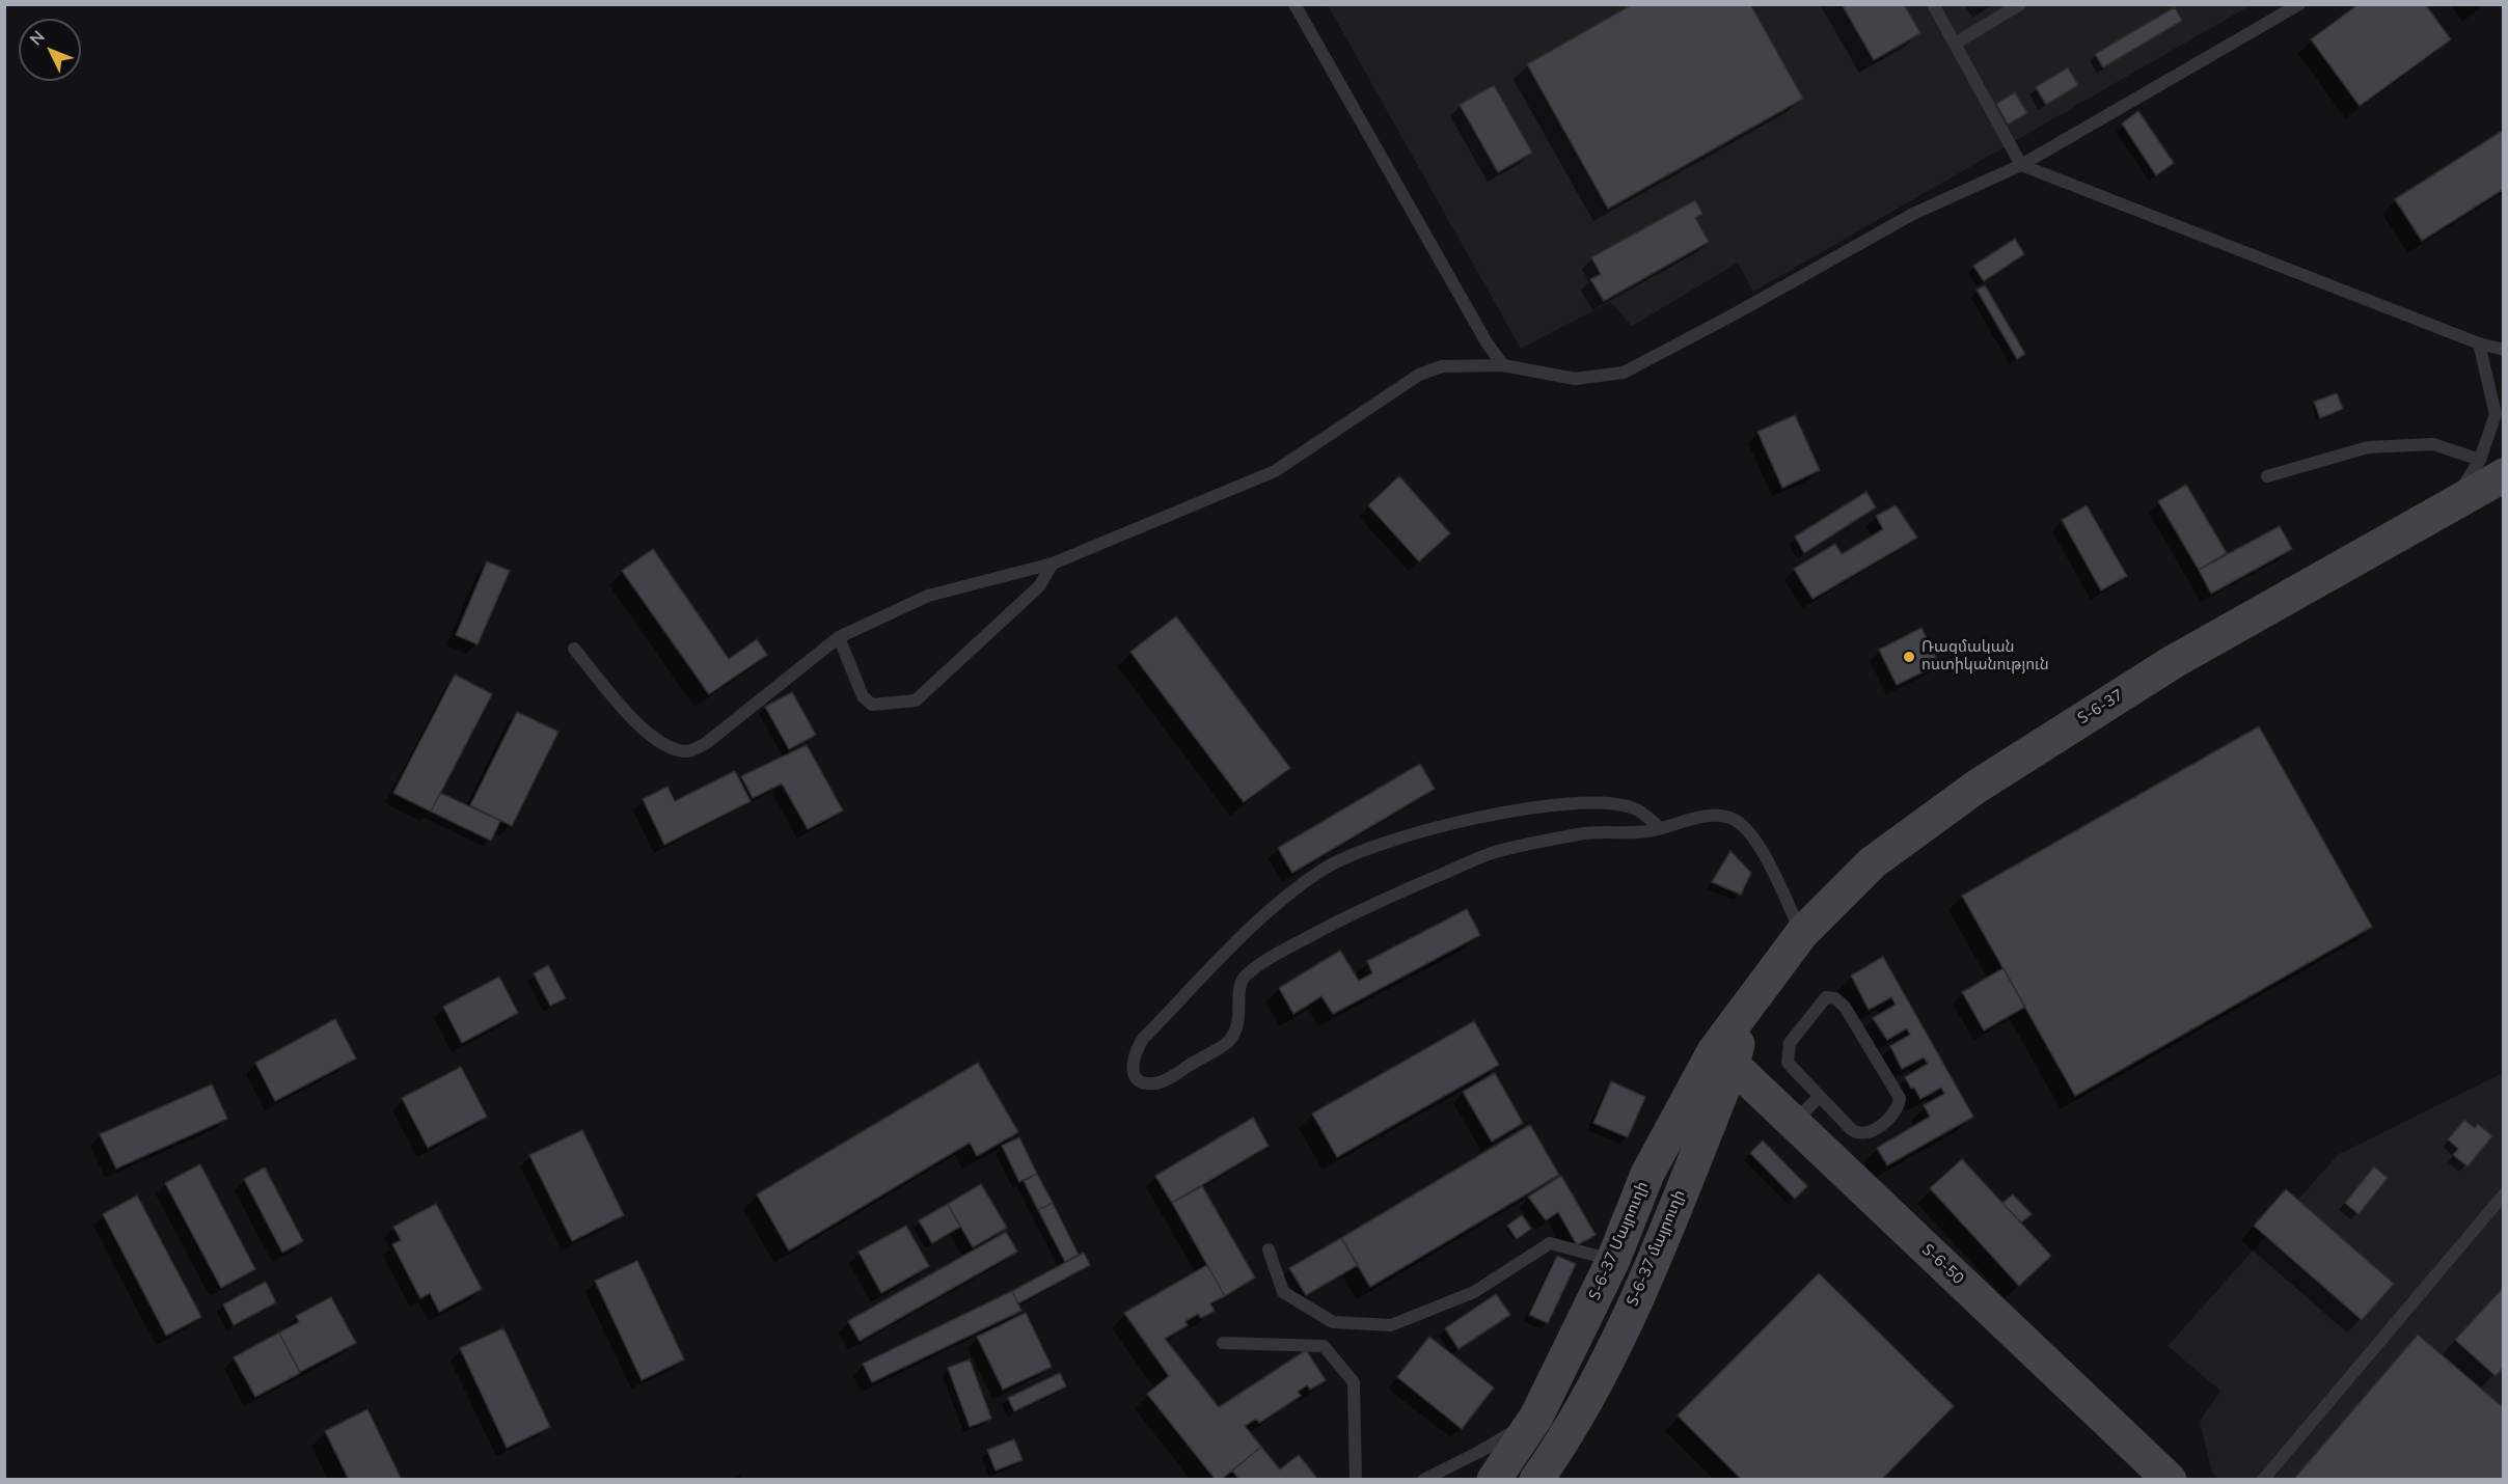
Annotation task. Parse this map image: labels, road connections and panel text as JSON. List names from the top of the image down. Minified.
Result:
{"streets":{"main road":["Տ-6-37","Տ-6-37 Մայրուղի","Տ-6-37 մայրուղի","Տ-6-50"]},"crossings":[["Տ-6-37","Տ-6-37 մայրուղի"],["Տ-6-37 Մայրուղի","Տ-6-37 մայրուղի"],["Տ-6-37 Մայրուղի","Տ-6-50"],["Տ-6-37 մայրուղի","Տ-6-50"]],"places":["Ռազմական ոստիկանություն"],"north":"top left"}
